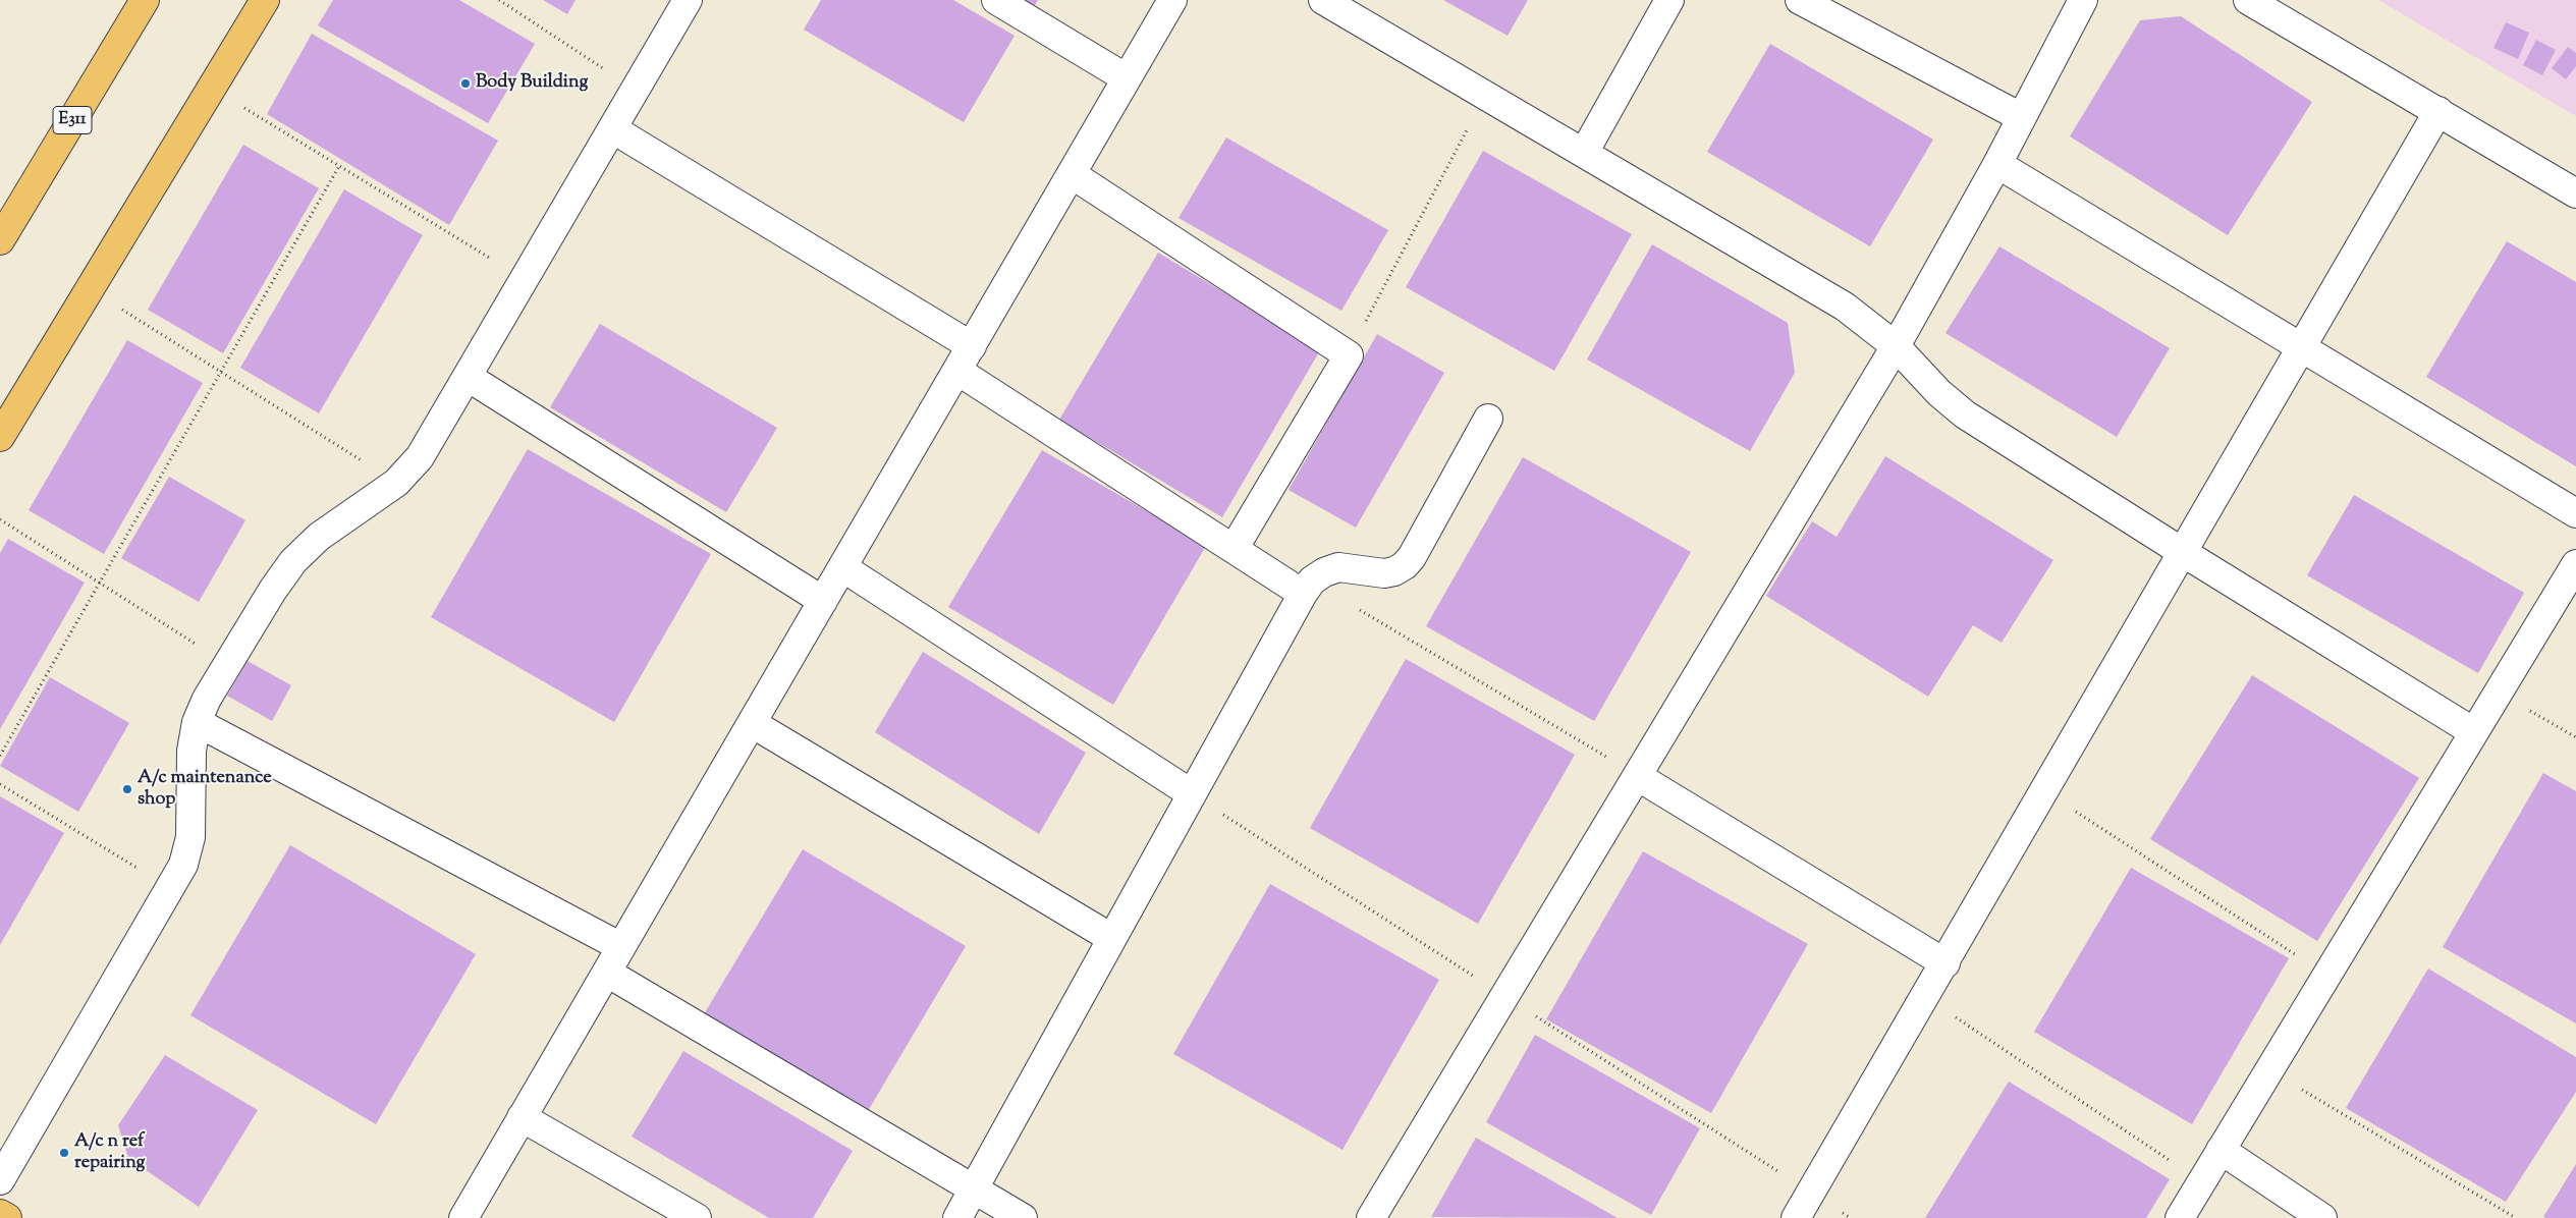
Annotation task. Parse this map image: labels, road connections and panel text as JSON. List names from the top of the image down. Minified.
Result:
{"streets":{"main road":["E311"]},"places":["Body Building","A/c maintenance shop","A/c n ref repairing"]}
